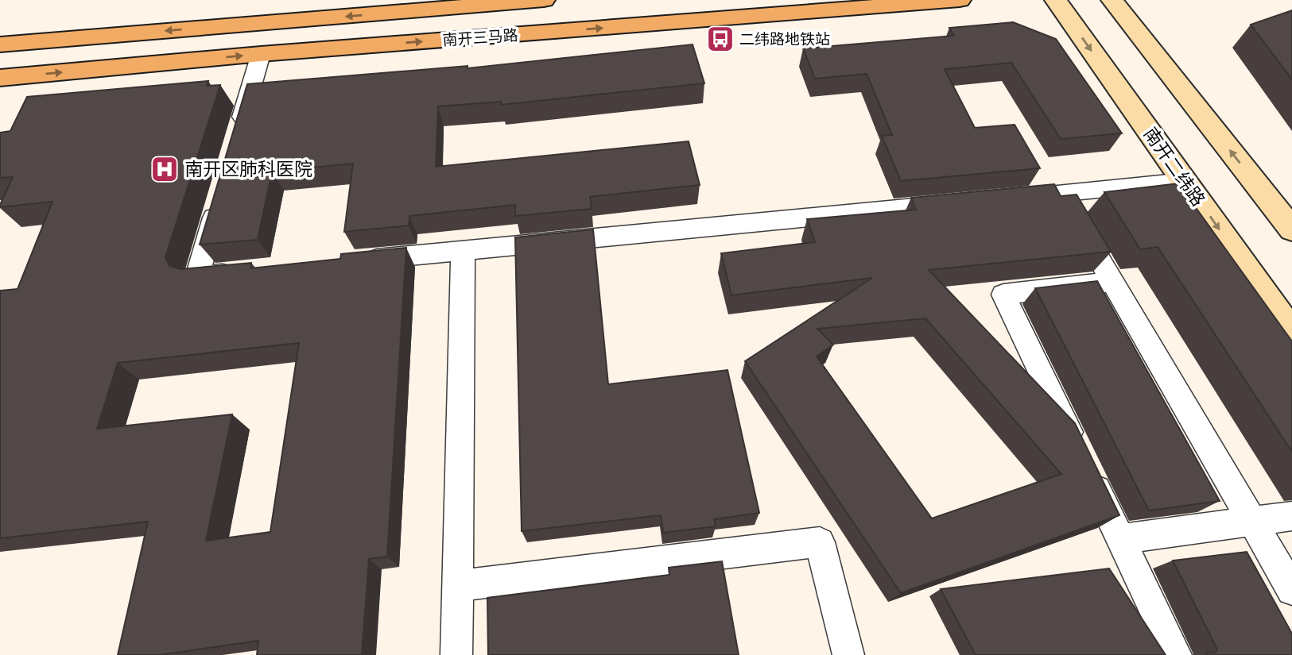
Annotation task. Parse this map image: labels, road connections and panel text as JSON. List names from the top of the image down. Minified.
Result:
{"streets":{"main road":["南开三马路","南开二纬路"]},"places":{"bus stop":["二纬路地铁站"],"hospital":["南开区肺科医院"]}}
